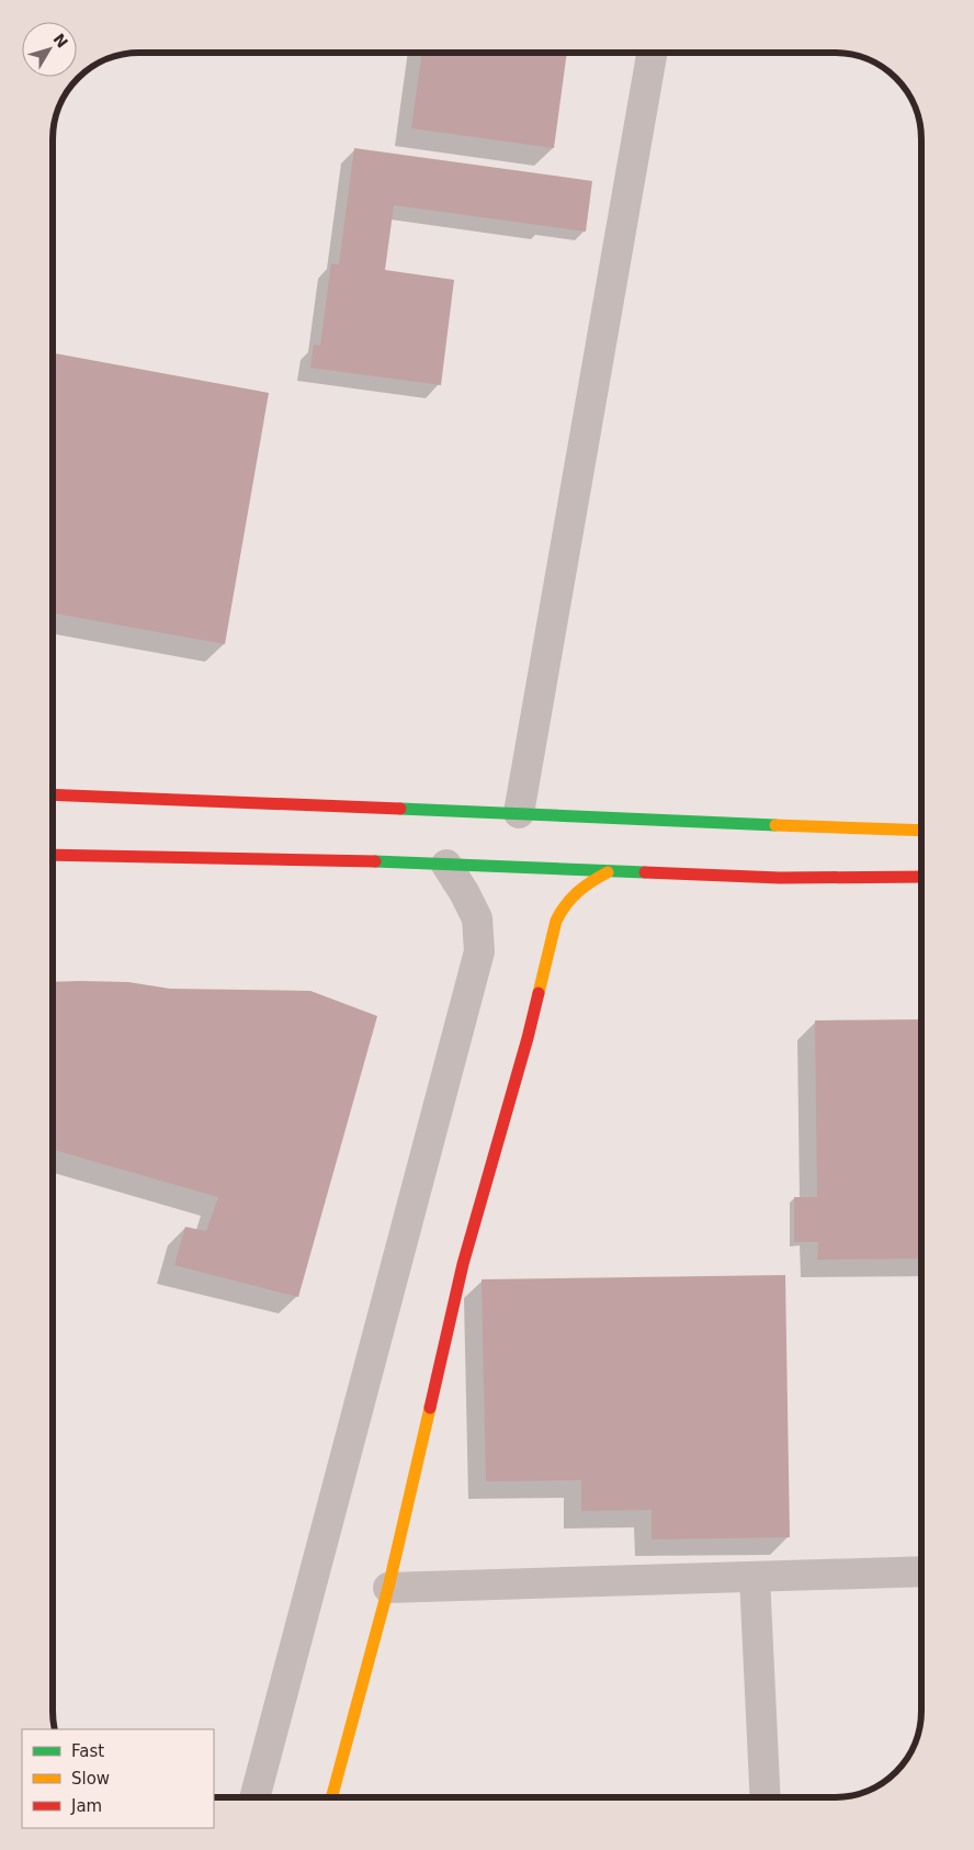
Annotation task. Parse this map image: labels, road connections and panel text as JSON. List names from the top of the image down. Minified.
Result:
{"legend":["Fast","Slow","Jam"],"north":"top right"}
